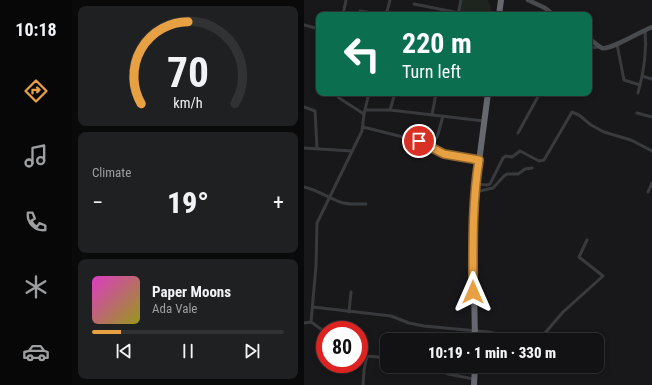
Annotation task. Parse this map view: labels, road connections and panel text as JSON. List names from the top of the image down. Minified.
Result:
{"page":{"tabs":"10:18","turn":["220 m","Turn left"],"tile":"Climate","heat":["−","19°","+"],"song":["Paper Moons","Ada Vale"],"limit":"80","trip":"10:19 · 1 min · 330 m","gauge":["70","km/h"]}}
